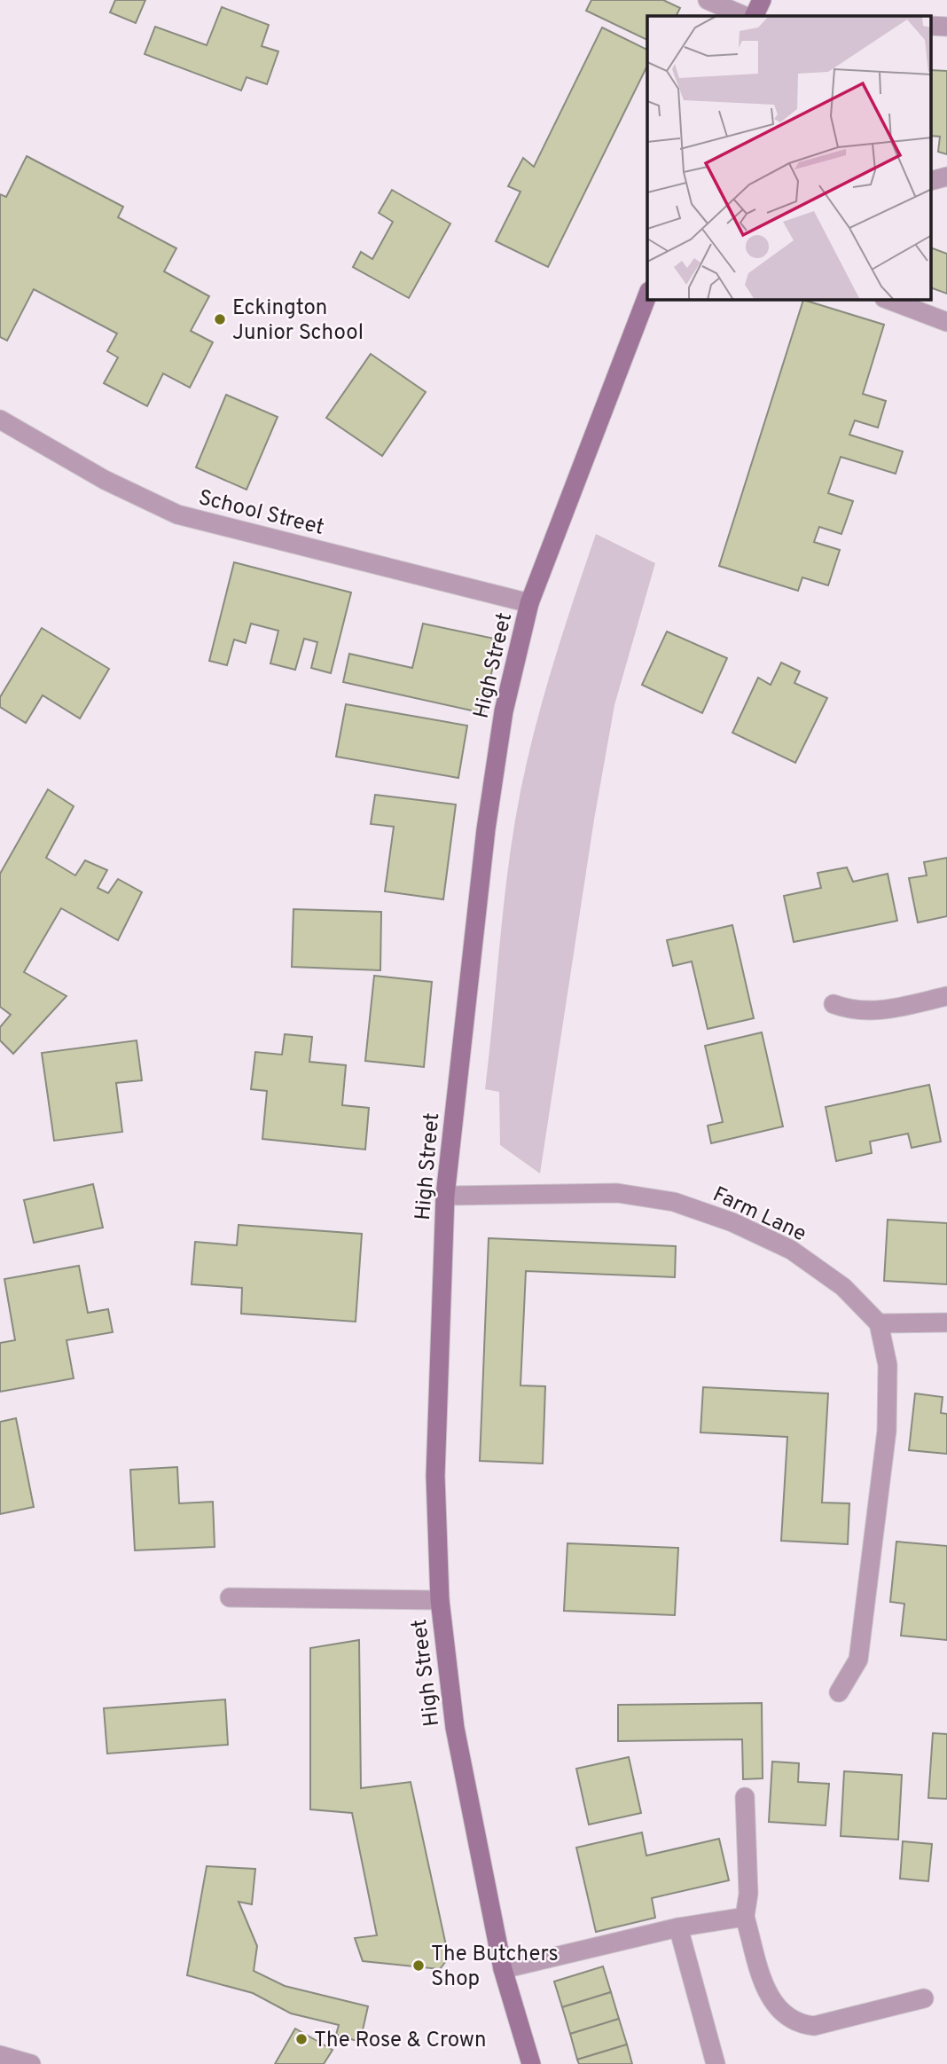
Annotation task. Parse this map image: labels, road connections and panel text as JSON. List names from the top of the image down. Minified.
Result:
{"streets":{"main road":["High Street"],"street":["School Street","Farm Lane"]},"crossings":[["School Street","High Street"],["High Street","Farm Lane"]],"places":["Eckington Junior School","The Butchers Shop","The Rose & Crown"]}
